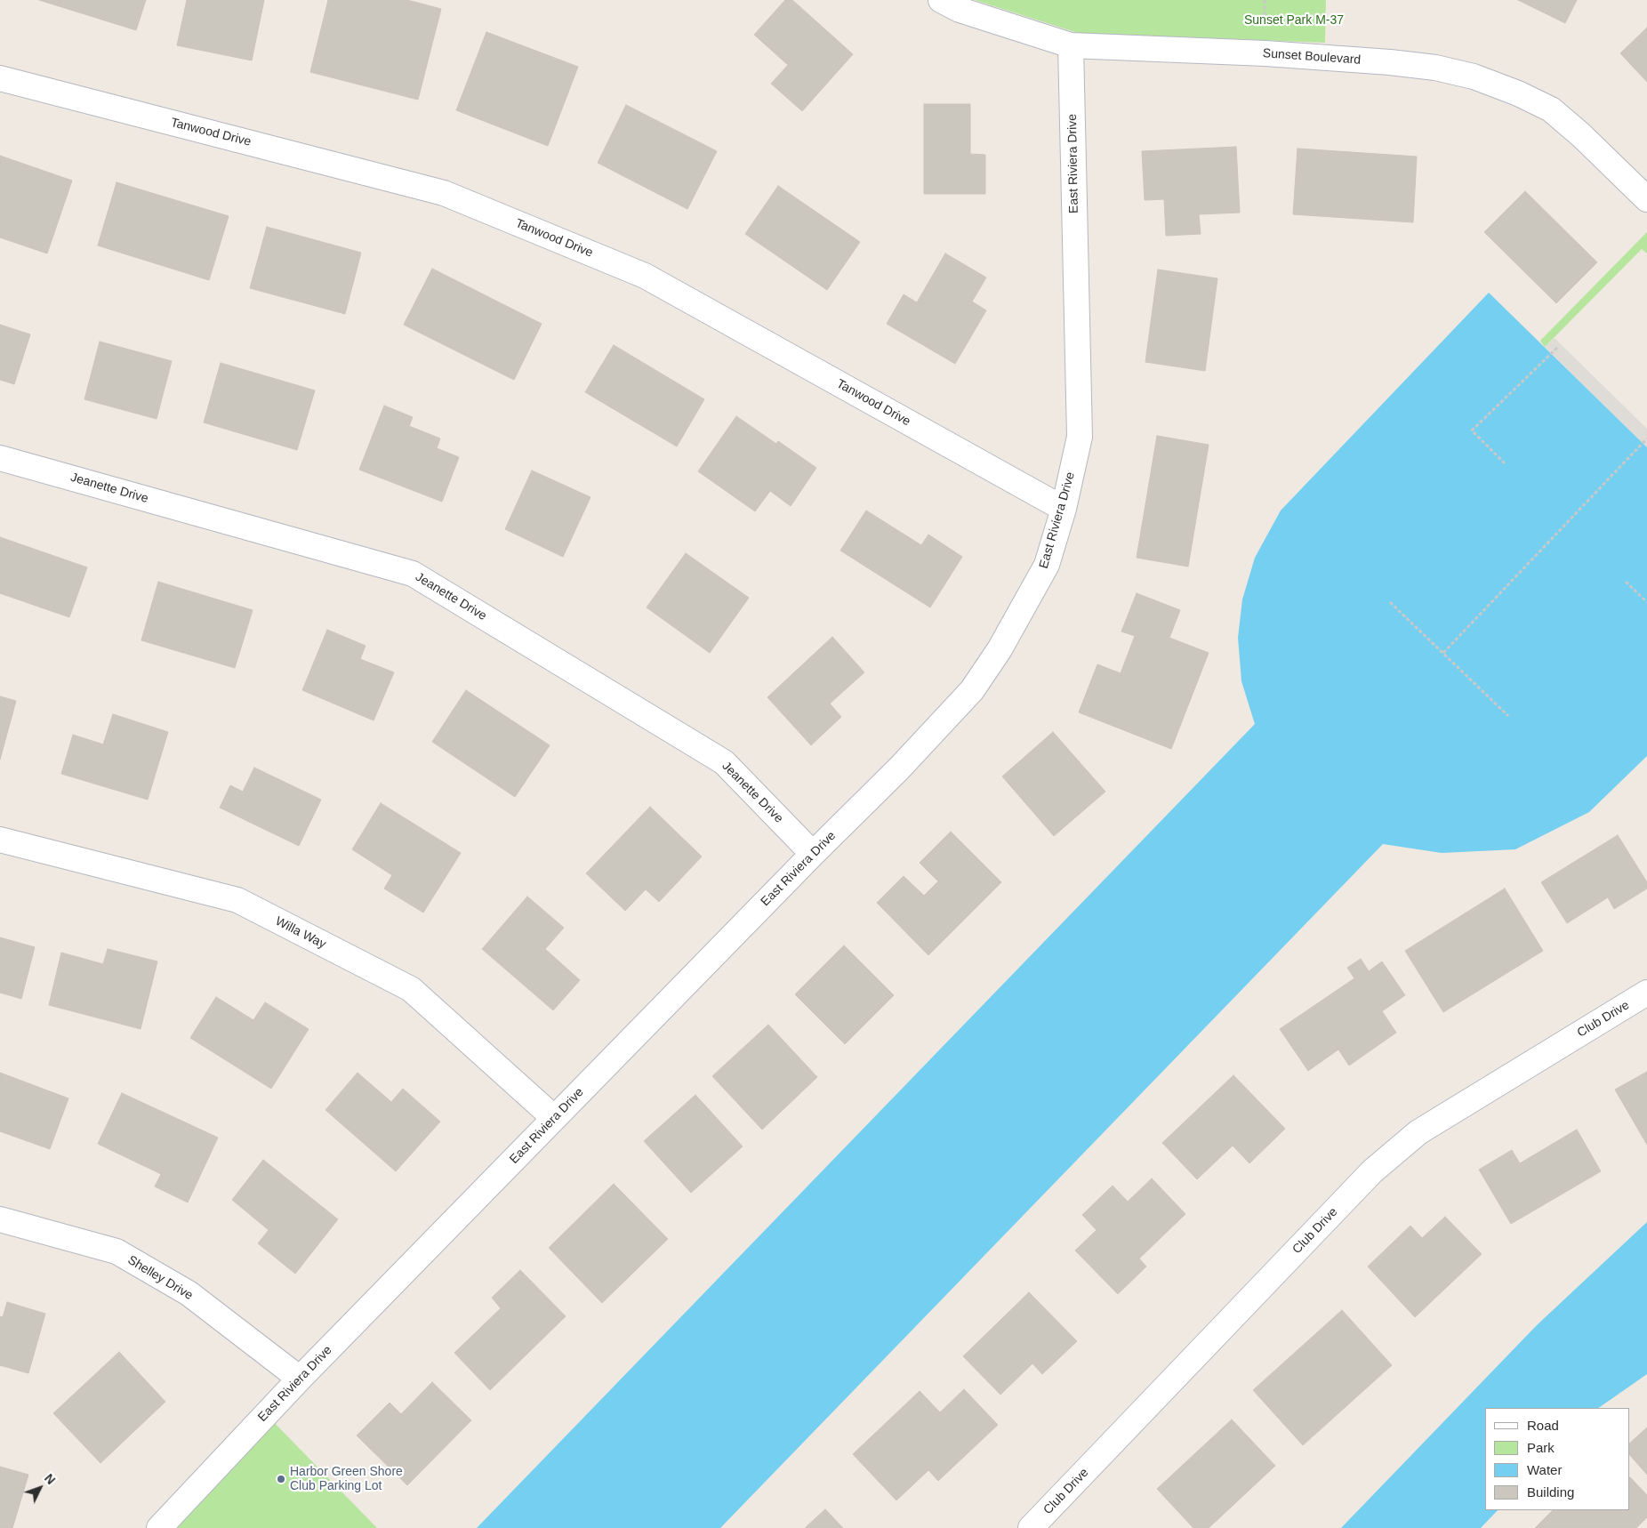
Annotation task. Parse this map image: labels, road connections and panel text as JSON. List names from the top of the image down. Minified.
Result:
{"streets":{"street":["Sunset Boulevard","Tanwood Drive","East Riviera Drive","Jeanette Drive","Willa Way","Club Drive","Shelley Drive"]},"crossings":[["Sunset Boulevard","East Riviera Drive"],["Tanwood Drive","East Riviera Drive"],["East Riviera Drive","Jeanette Drive"],["East Riviera Drive","Willa Way"],["East Riviera Drive","Shelley Drive"]],"parks":["Sunset Park M-37"],"places":["Harbor Green Shore Club Parking Lot"],"legend":["Road","Park","Water","Building"],"north":"top right"}
